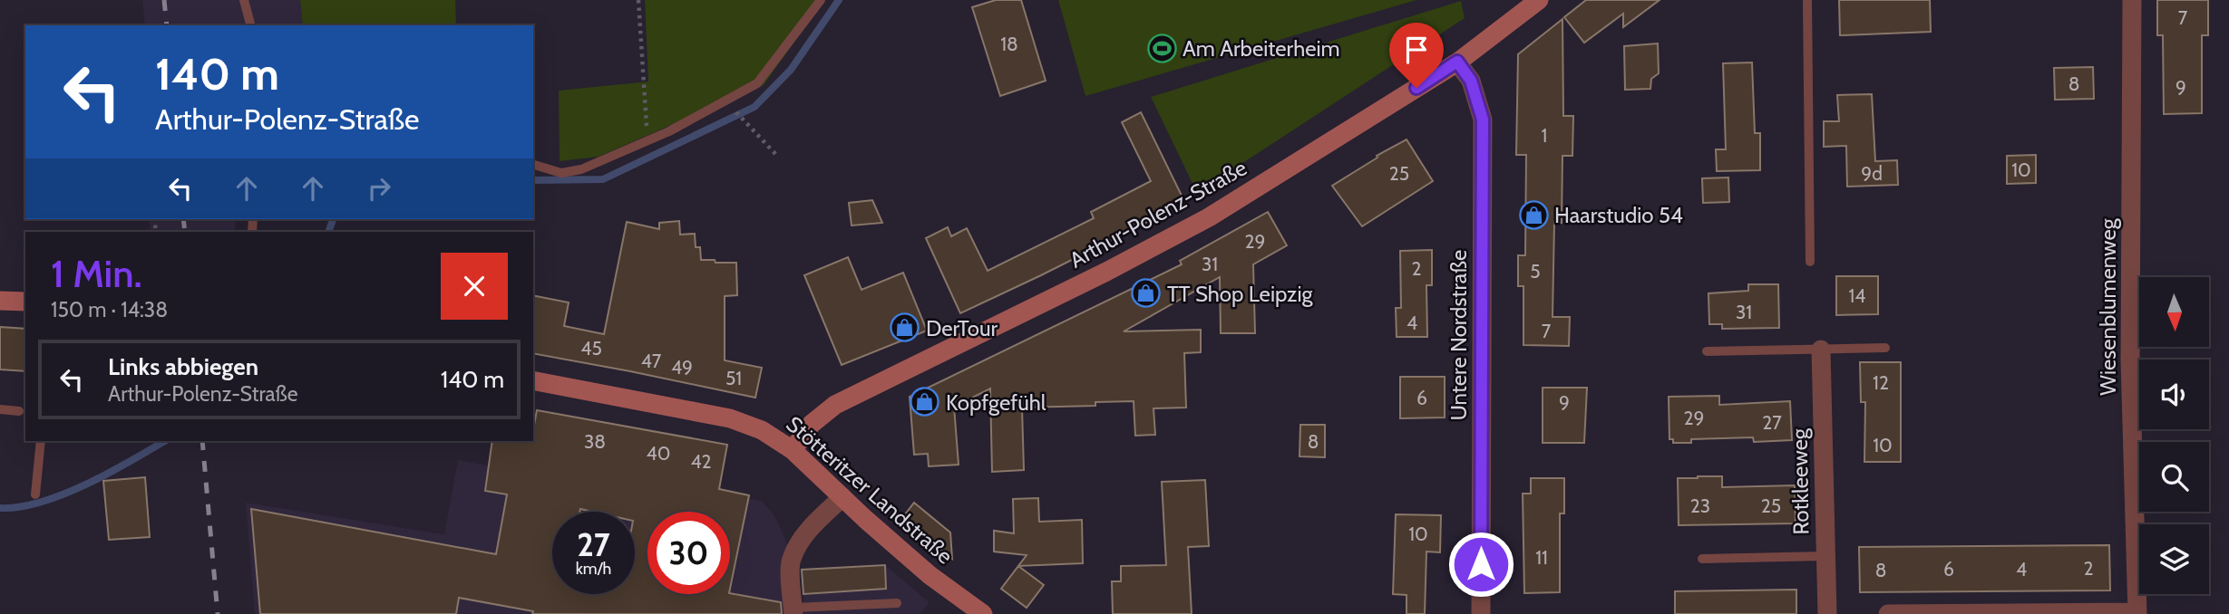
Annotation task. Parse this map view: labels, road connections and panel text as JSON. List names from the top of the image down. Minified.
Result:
{"streets":{"street":["Arthur-Polenz-Straße","Wiesenblumenweg","Untere Nordstraße","Rotkleeweg","Stötteritzer Landstraße"]},"crossings":[["Arthur-Polenz-Straße","Untere Nordstraße"],["Arthur-Polenz-Straße","Stötteritzer Landstraße"]],"places":{"sports":["Am Arbeiterheim"],"shop":["Haarstudio 54","TT Shop Leipzig","DerTour","Kopfgefühl"]},"house_numbers":["7","18","8","9","1","10","25","9d","29","31","2","5","14","31","4","7","45","47","49","51","12","6","9","29","27","38","8","10","40","42","23","25","10","11","2","6","4","8"],"north":"bottom","page":{"turn":["140 m","Arthur-Polenz-Straße"],"heading":["1 Min.","150 m · 14:38"],"list":[{"name":"Links abbiegen","note":"Arthur-Polenz-Straße","value":"140 m"}],"speed":"27 km/h","limit":"30"}}
